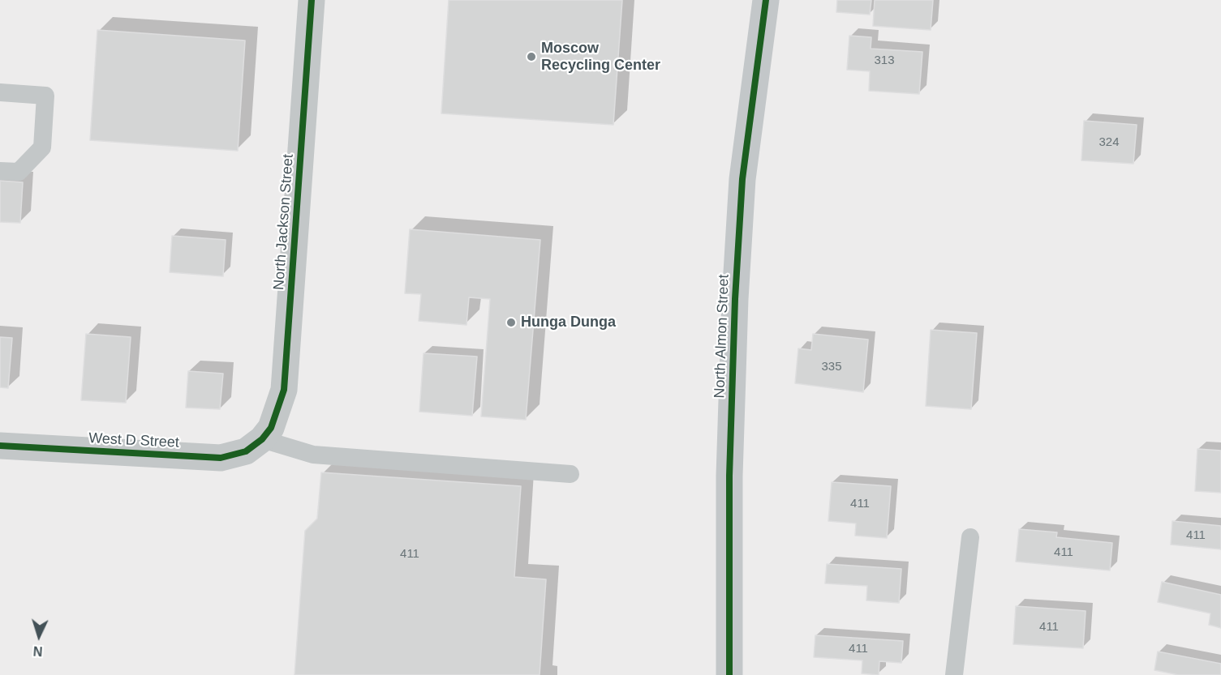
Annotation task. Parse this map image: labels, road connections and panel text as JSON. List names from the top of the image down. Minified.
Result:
{"streets":{"street":["North Jackson Street","North Almon Street","West D Street"]},"crossings":[["North Jackson Street","West D Street"]],"places":["Moscow Recycling Center","Hunga Dunga"],"house_numbers":["313","324","335","411","411","411","411","411","411"],"north":"bottom"}
